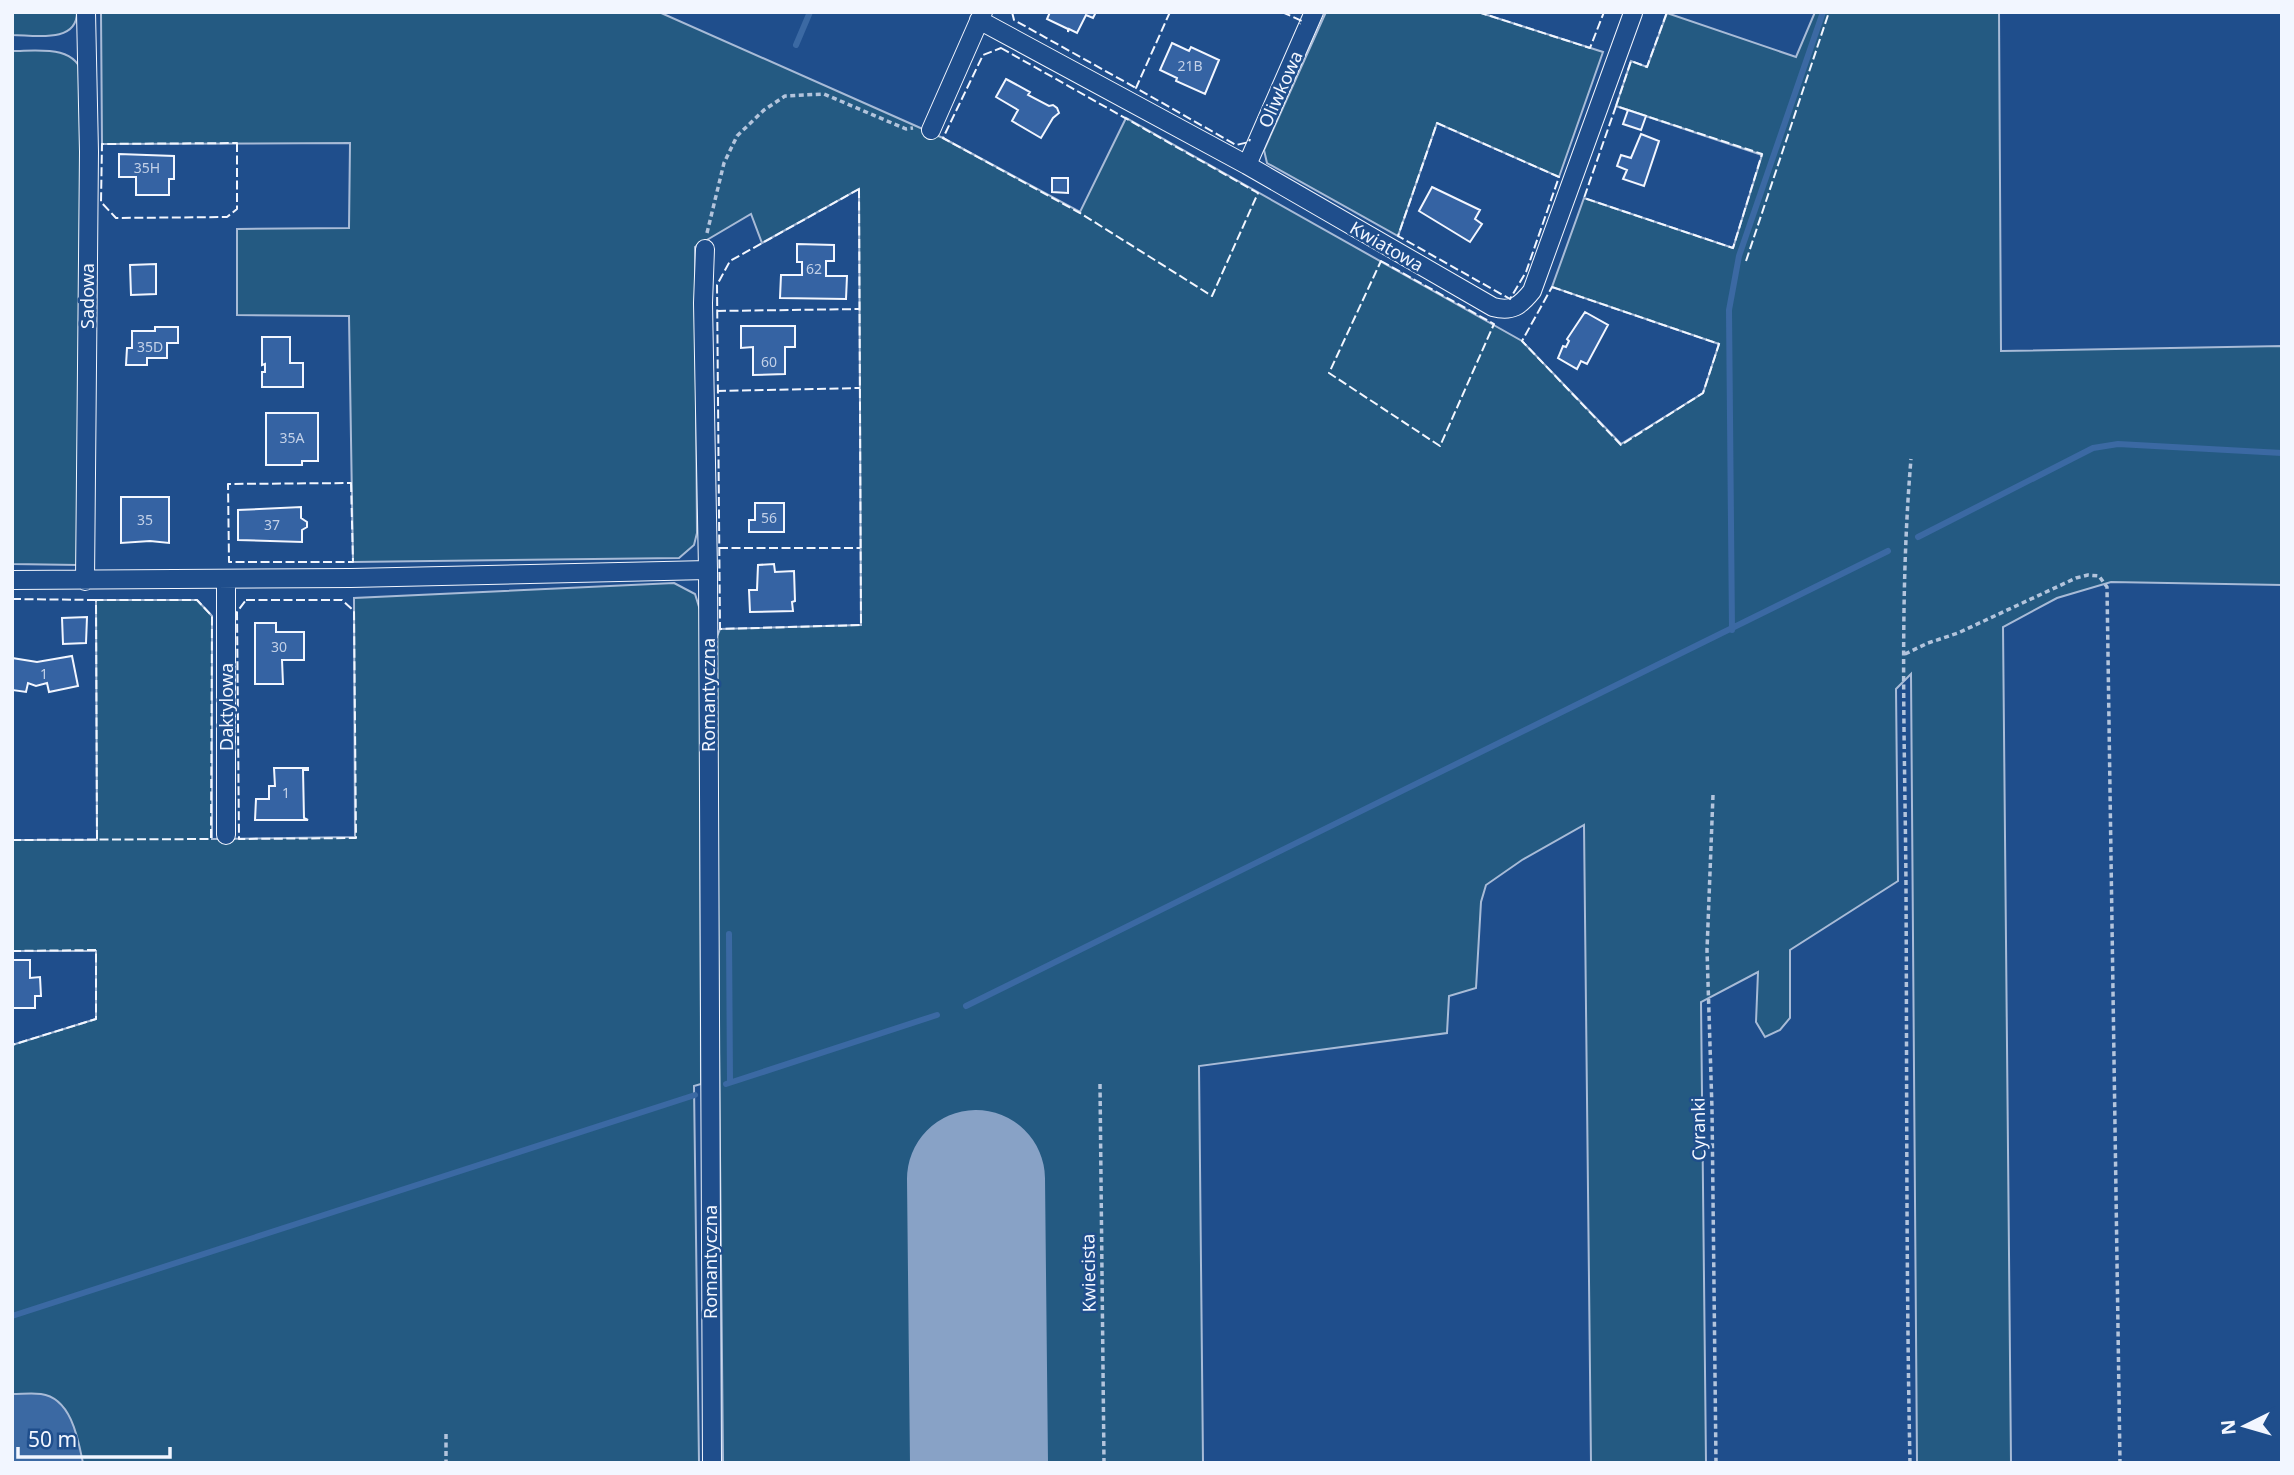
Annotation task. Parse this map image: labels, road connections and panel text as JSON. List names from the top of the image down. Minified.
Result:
{"streets":{"street":["Oliwkowa","Kwiatowa","Sadowa","Romantyczna","Daktylowa"],"path":["Cyranki","Kwiecista"]},"crossings":[["Oliwkowa","Kwiatowa"]],"house_numbers":["21B","35H","62","35D","60","35A","56","35","37","30","1","1"],"scale_bar":"50 m","north":"left"}
